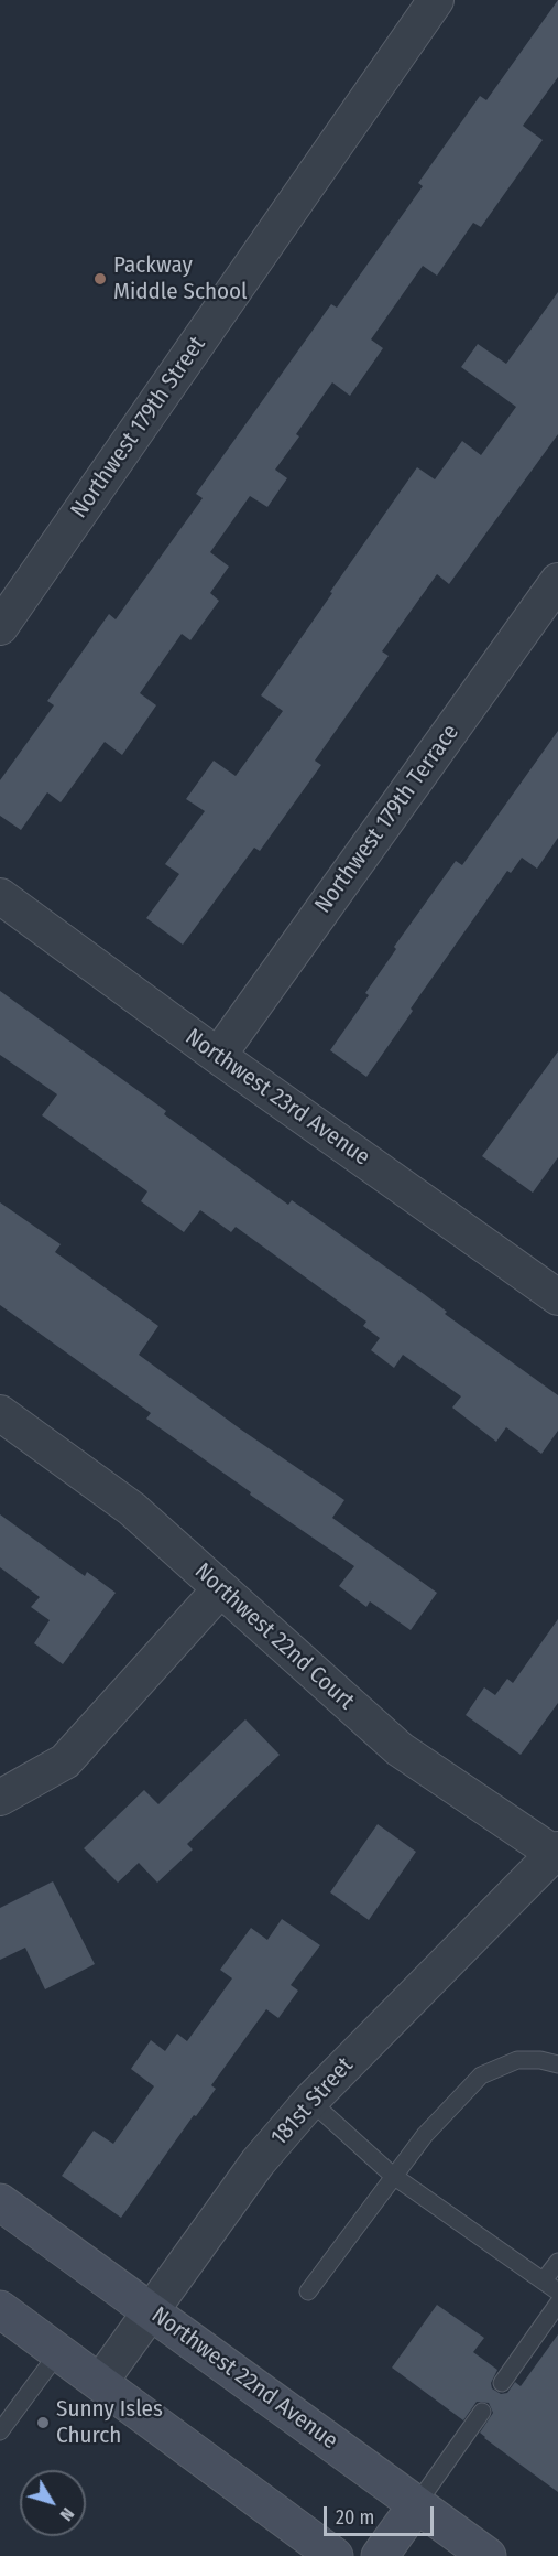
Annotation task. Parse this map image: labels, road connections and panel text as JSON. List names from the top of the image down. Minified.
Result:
{"streets":{"main road":["Northwest 22nd Avenue"],"street":["Northwest 179th Street","Northwest 179th Terrace","Northwest 23rd Avenue","Northwest 22nd Court","181st Street"]},"crossings":[["Northwest 179th Terrace","Northwest 23rd Avenue"],["Northwest 22nd Court","181st Street"],["181st Street","Northwest 22nd Avenue"]],"places":["Packway Middle School","Sunny Isles Church"],"scale_bar":"20 m","north":"bottom right"}
